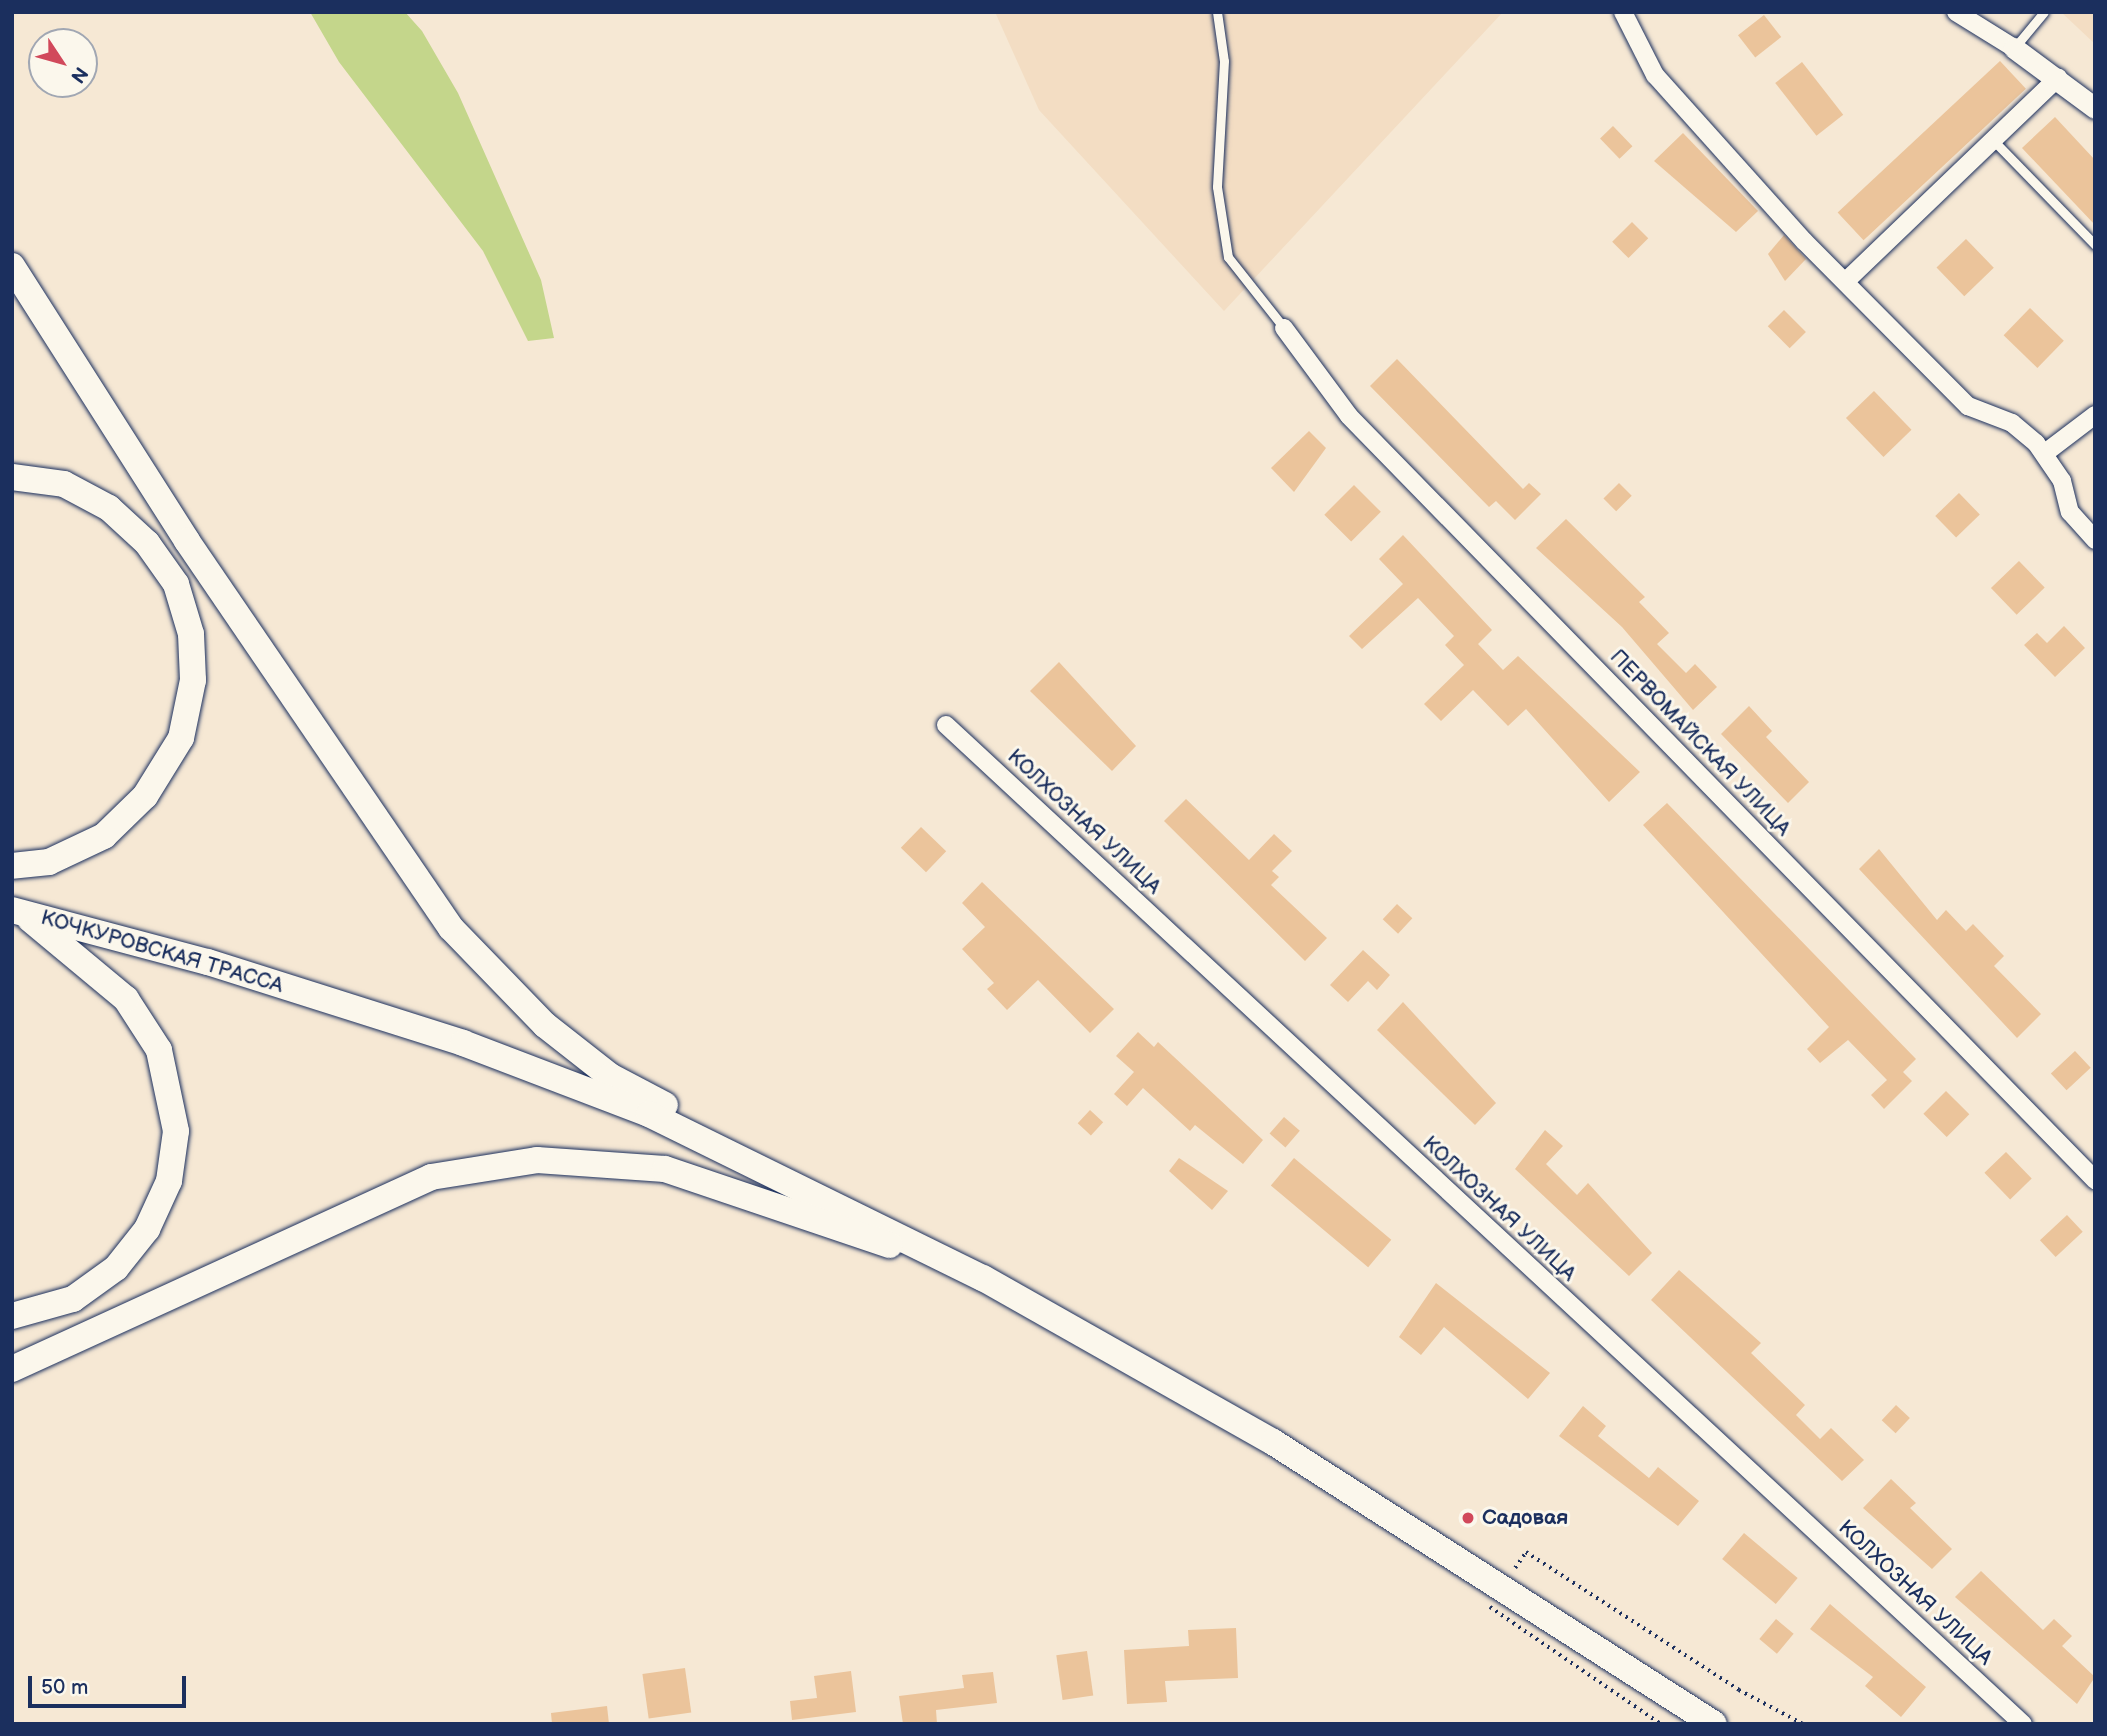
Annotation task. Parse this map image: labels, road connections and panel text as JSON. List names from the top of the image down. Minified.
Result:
{"streets":{"main road":["КОЧКУРОВСКАЯ ТРАССА"],"street":["ПЕРВОМАЙСКАЯ УЛИЦА","КОЛХОЗНАЯ УЛИЦА"]},"places":["Садовая"],"scale_bar":"50 m","north":"bottom right"}
